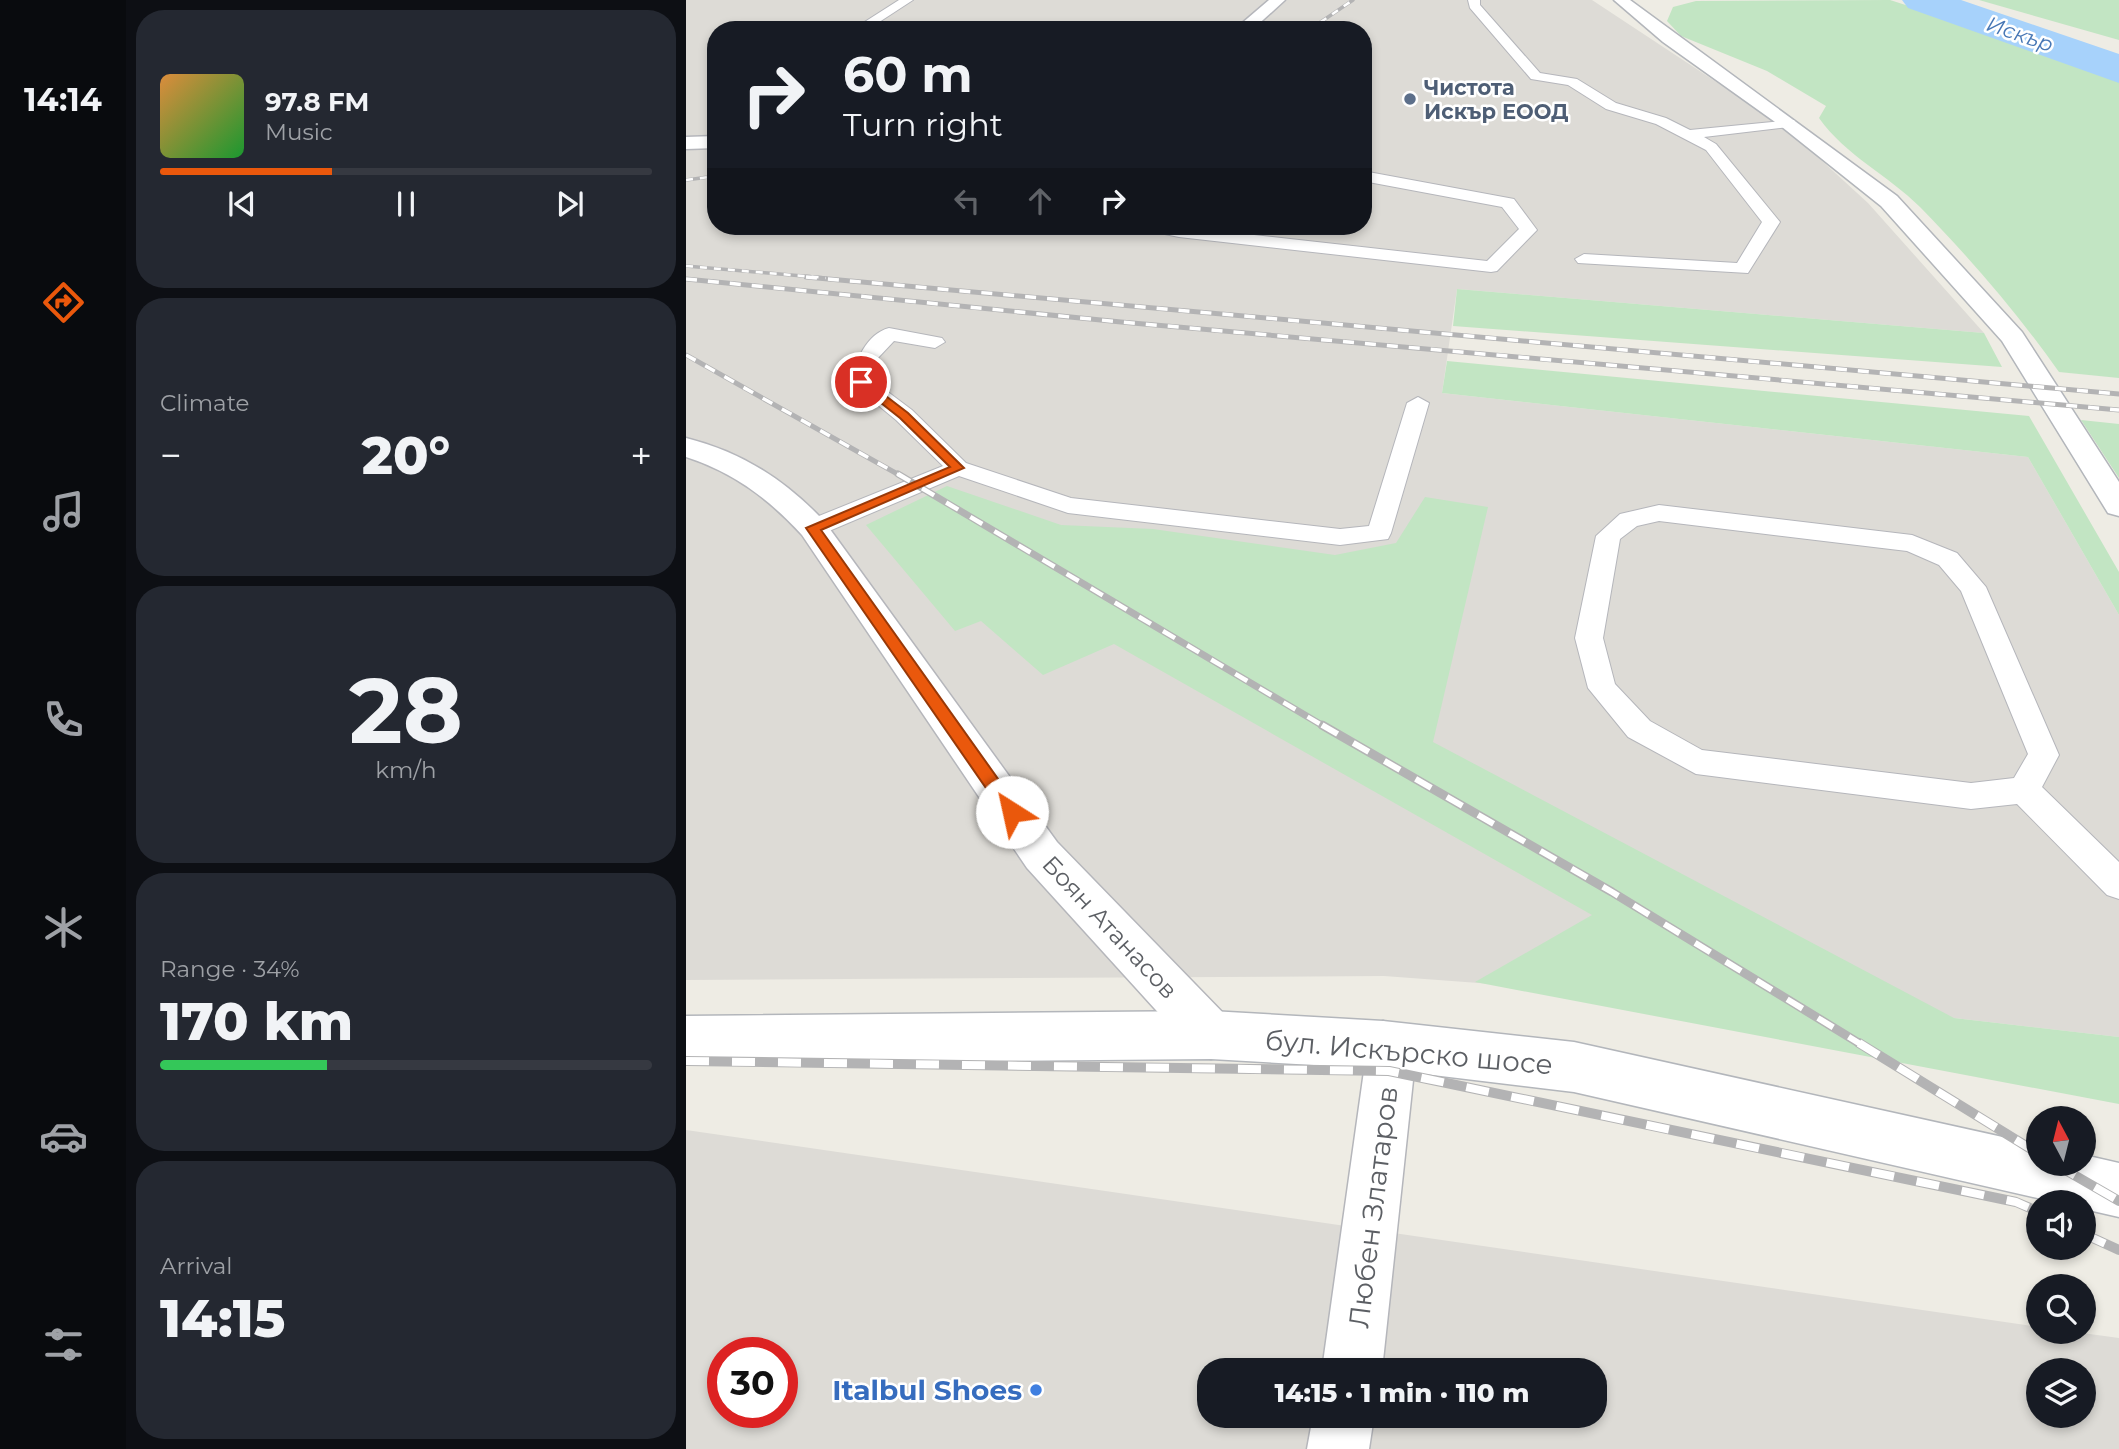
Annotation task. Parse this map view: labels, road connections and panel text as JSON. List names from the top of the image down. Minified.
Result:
{"streets":{"street":["Боян Атанасов","бул. Искърско шосе","Любен Златаров"]},"crossings":[["Боян Атанасов","бул. Искърско шосе"],["бул. Искърско шосе","Любен Златаров"]],"water":["Искър"],"places":["Чистота Искър ЕООД","Italbul Shoes"],"north":"top","page":{"tabs":"14:14","turn":["60 m","Turn right"],"song":["97.8 FM","Music"],"tile":["Climate",["28","km/h"],["Range · 34%","170 km"],["Arrival","14:15"]],"heat":["−","20°","+"],"limit":"30","trip":"14:15 · 1 min · 110 m"}}
